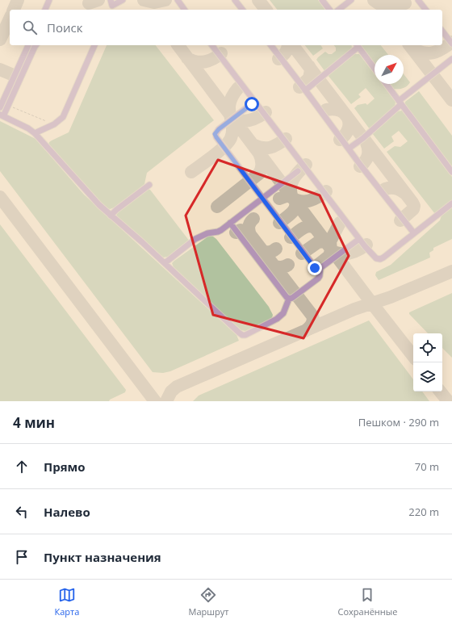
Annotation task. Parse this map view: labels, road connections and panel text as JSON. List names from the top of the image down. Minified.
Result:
{"north":"top right","page":{"search":"Поиск","heading":["4 мин","Пешком · 290 m"],"list":[["Прямо","70 m"],["Налево","220 m"],"Пункт назначения"],"nav":["Карта","Маршрут","Сохранённые"]}}
